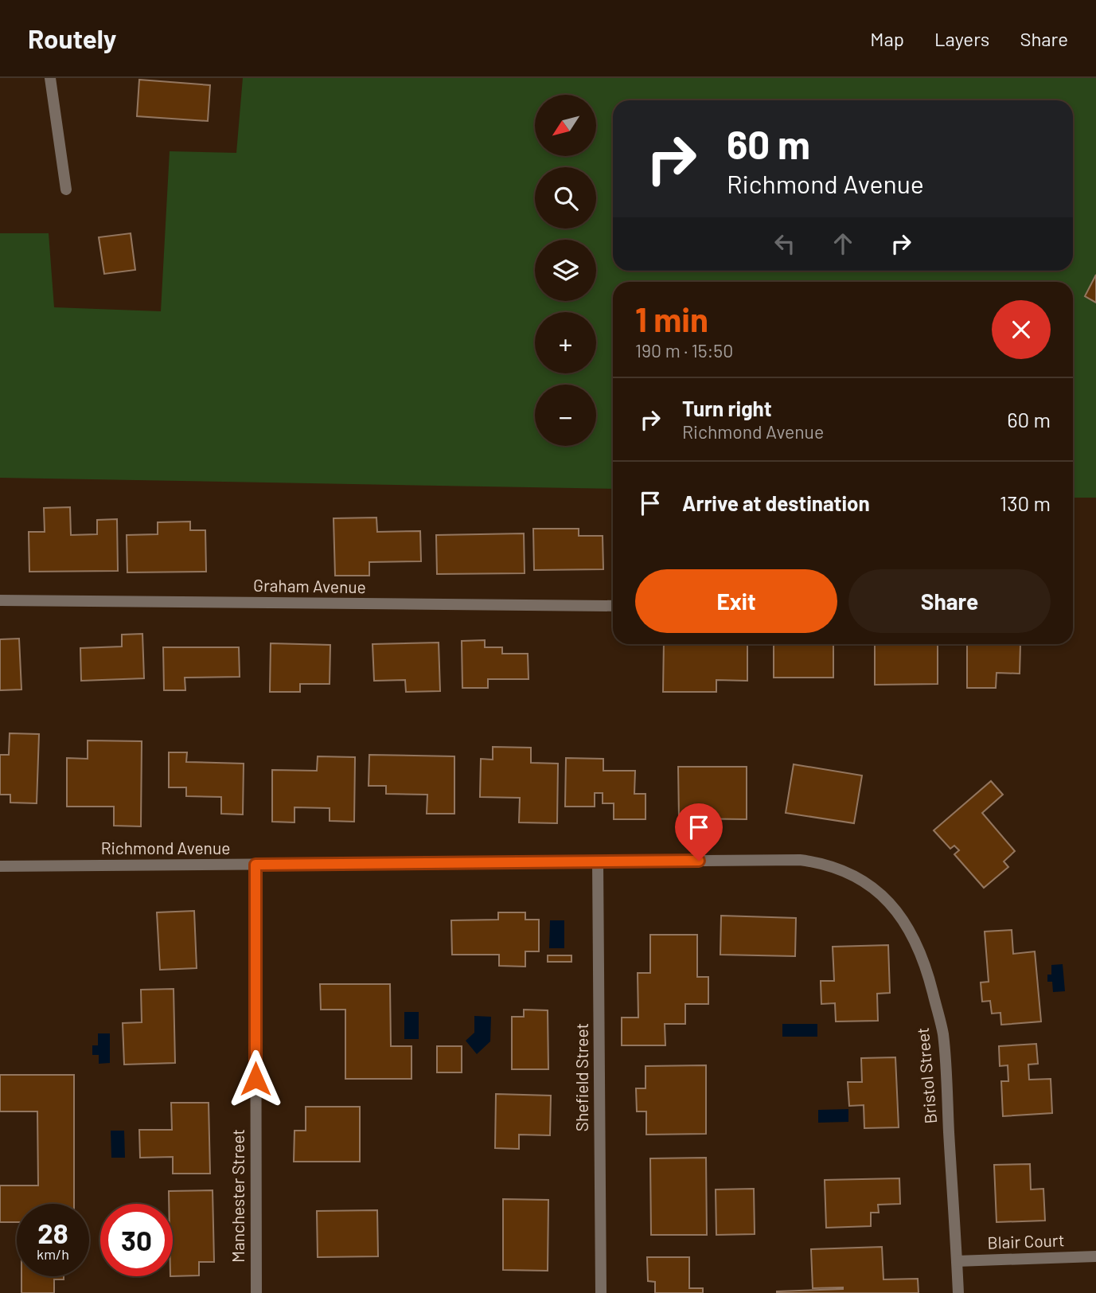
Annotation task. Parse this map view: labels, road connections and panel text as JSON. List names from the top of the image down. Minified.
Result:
{"streets":{"street":["Graham Avenue","Richmond Avenue","Bristol Street","Shefield Street","Manchester Street","Blair Court"]},"crossings":[["Richmond Avenue","Bristol Street"],["Richmond Avenue","Shefield Street"],["Richmond Avenue","Manchester Street"],["Bristol Street","Blair Court"]],"north":"bottom left","page":{"header":"Routely","nav":["Map","Layers","Share"],"map_buttons":["+","−"],"turn":["60 m","Richmond Avenue"],"heading":["1 min","190 m · 15:50"],"list":[{"name":"Turn right","note":"Richmond Avenue","value":"60 m"},{"name":"Arrive at destination","value":"130 m"}],"buttons":["Exit","Share"],"speed":"28 km/h","limit":"30"}}
